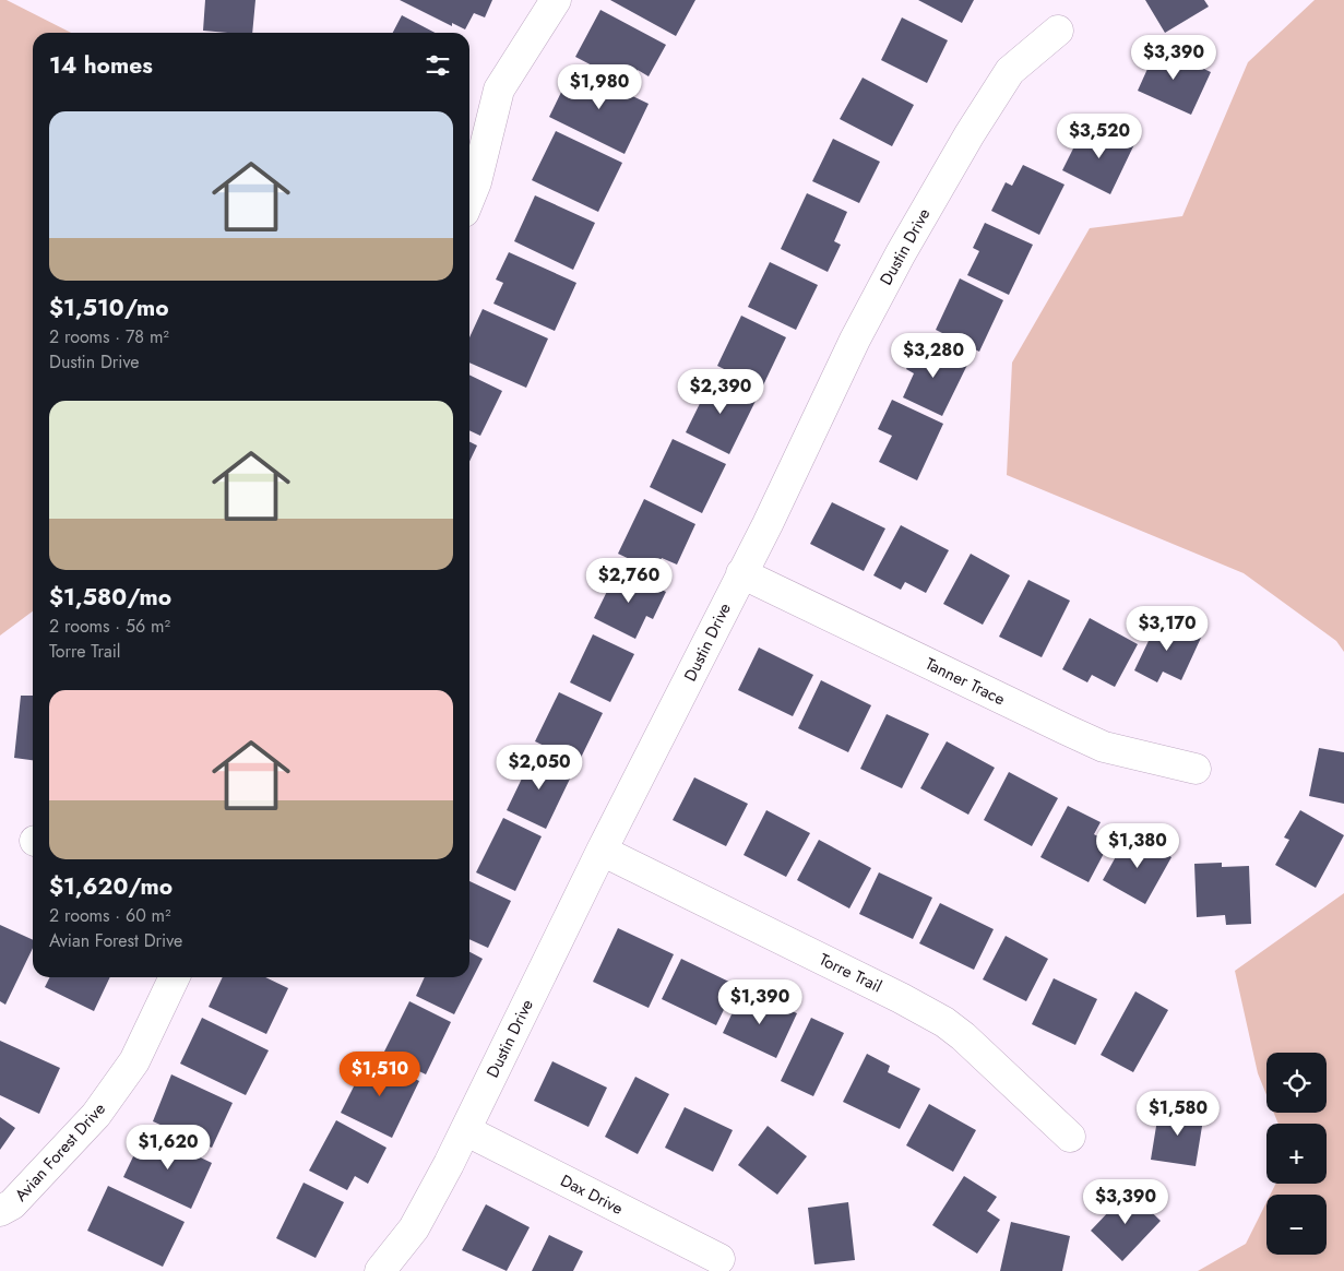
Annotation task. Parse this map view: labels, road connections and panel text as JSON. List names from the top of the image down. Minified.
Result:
{"streets":{"street":["Dustin Drive","Tanner Trace","Torre Trail","Avian Forest Drive","Dax Drive"]},"crossings":[["Dustin Drive","Tanner Trace"],["Dustin Drive","Torre Trail"],["Dustin Drive","Dax Drive"]],"page":{"heading":"14 homes","price":["$3,390","$1,980","$3,520","$3,280","$2,390","$2,760","$3,170","$2,050","$1,380","$1,390","$1,510","$1,580","$1,620","$3,390"],"list":[{"name":"$1,510/mo","note":"2 rooms · 78 m² · Dustin Drive"},{"name":"$1,580/mo","note":"2 rooms · 56 m² · Torre Trail"},{"name":"$1,620/mo","note":"2 rooms · 60 m² · Avian Forest Drive"}],"map_buttons":["+","−"]}}
